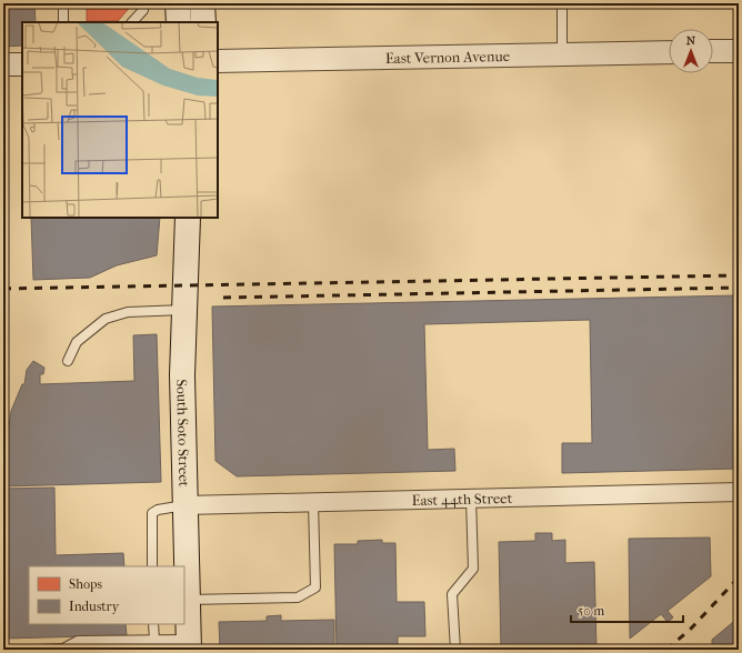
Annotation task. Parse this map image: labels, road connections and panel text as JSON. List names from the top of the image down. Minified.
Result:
{"streets":{"main road":["South Soto Street"],"street":["East Vernon Avenue","East 44th Street"]},"crossings":[["South Soto Street","East 44th Street"]],"legend":["Shops","Industry"],"scale_bar":"50 m","north":"top"}
